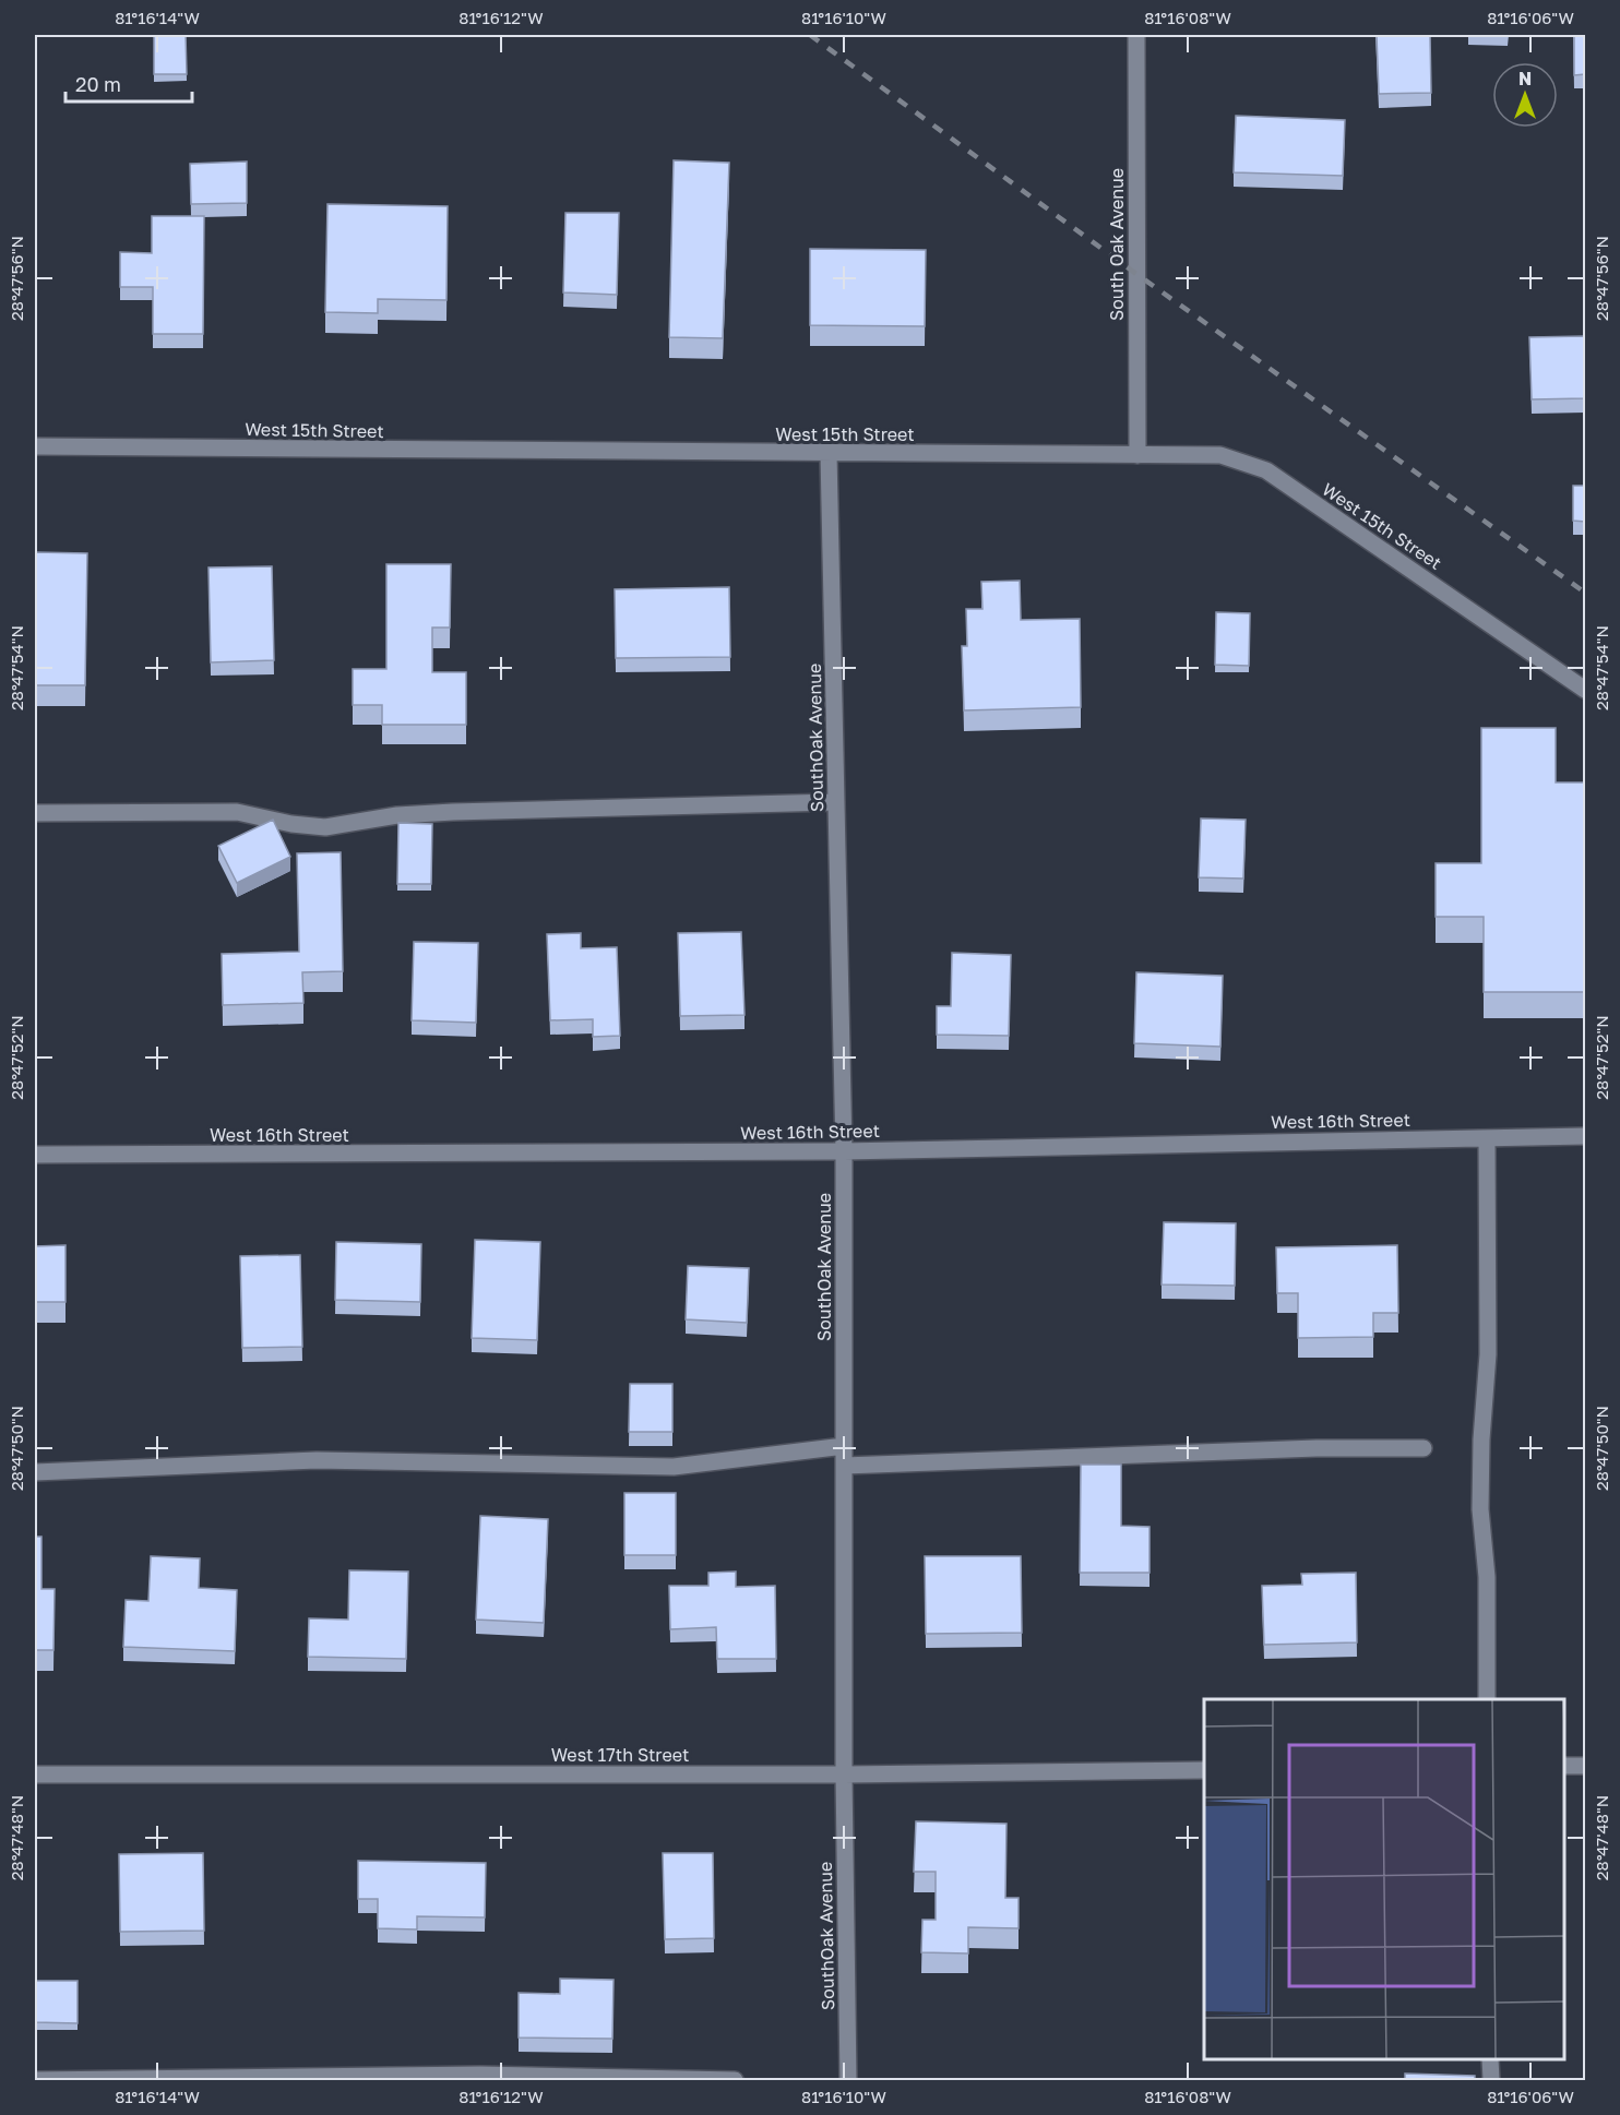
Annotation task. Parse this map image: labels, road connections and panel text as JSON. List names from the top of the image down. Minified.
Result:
{"streets":{"street":["South Oak Avenue","West 15th Street","SouthOak Avenue","West 16th Street","West 17th Street"]},"crossings":[["South Oak Avenue","West 15th Street"],["West 15th Street","SouthOak Avenue"],["SouthOak Avenue","West 16th Street"],["SouthOak Avenue","West 17th Street"]],"scale_bar":"20 m","north":"top","coordinates":["81°16'14\"W","81°16'12\"W","81°16'10\"W","81°16'08\"W","81°16'06\"W","28°47'56\"N","28°47'54\"N","28°47'52\"N","28°47'50\"N","28°47'48\"N"]}
